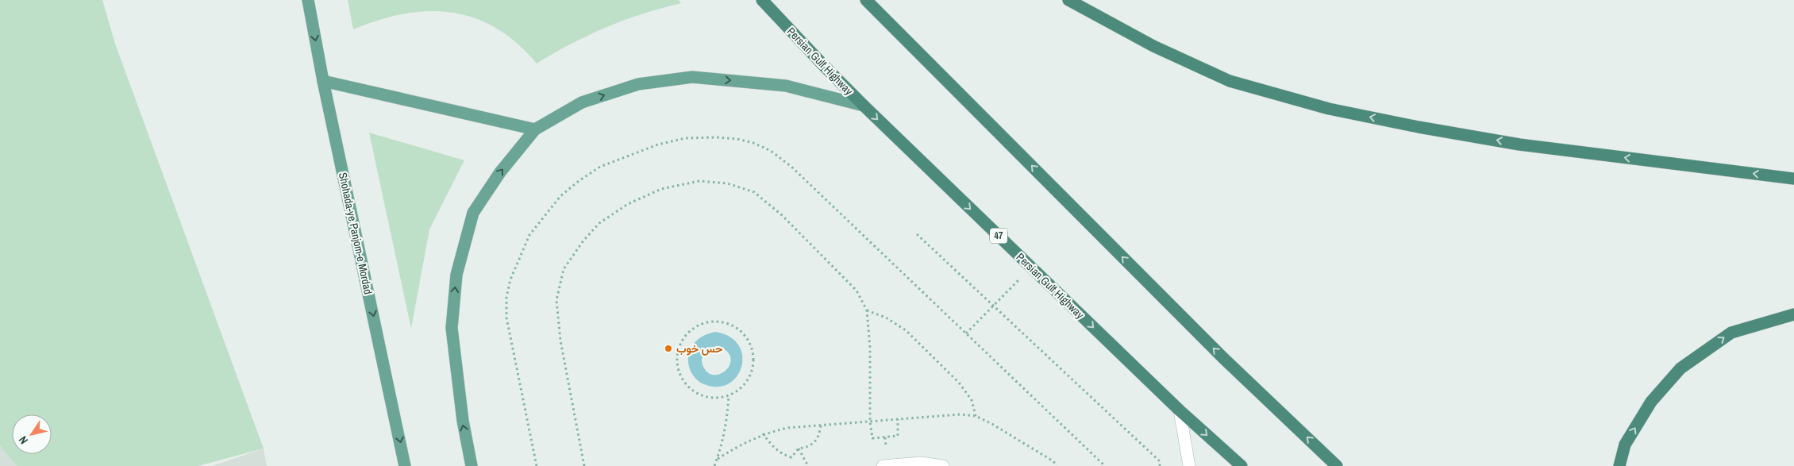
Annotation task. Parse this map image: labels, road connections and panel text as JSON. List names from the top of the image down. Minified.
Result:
{"streets":{"highway":["Persian Gulf Highway","47"],"main road":["Shohada-ye Panjom-e Mordad"]},"one_way":["Shohada-ye Panjom-e Mordad"],"places":["حس خوب"],"north":"bottom left"}
